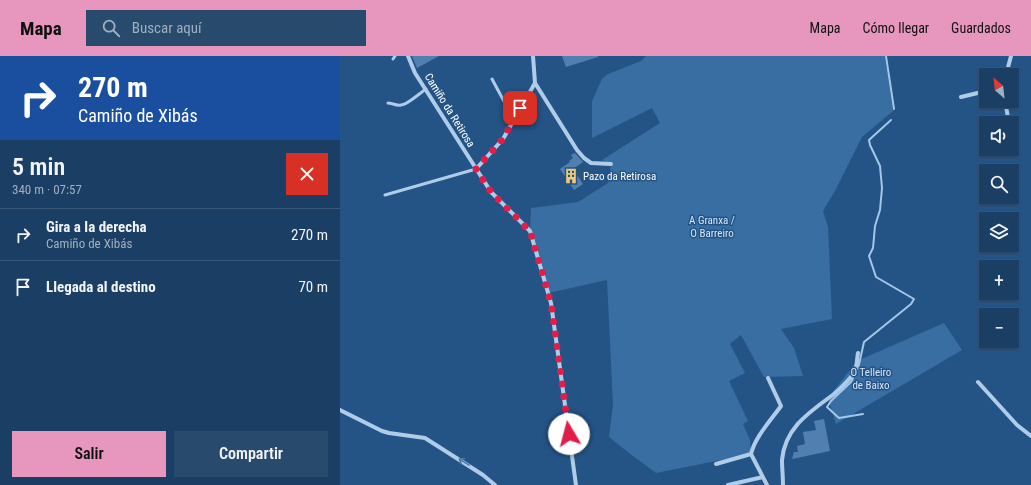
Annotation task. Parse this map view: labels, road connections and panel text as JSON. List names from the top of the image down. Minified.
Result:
{"streets":{"street":["Camiño da Retirosa"]},"parks":["A Granxa / O Barreiro","O Telleiro de Baixo"],"places":{"building":["Pazo da Retirosa"]},"north":"top left","page":{"header":"Mapa","search":"Buscar aquí","nav":["Mapa","Cómo llegar","Guardados"],"turn":["270 m","Camiño de Xibás"],"map_buttons":["+","−"],"heading":["5 min","340 m · 07:57"],"list":[{"name":"Gira a la derecha","note":"Camiño de Xibás","value":"270 m"},{"name":"Llegada al destino","value":"70 m"}],"buttons":["Salir","Compartir"]}}
